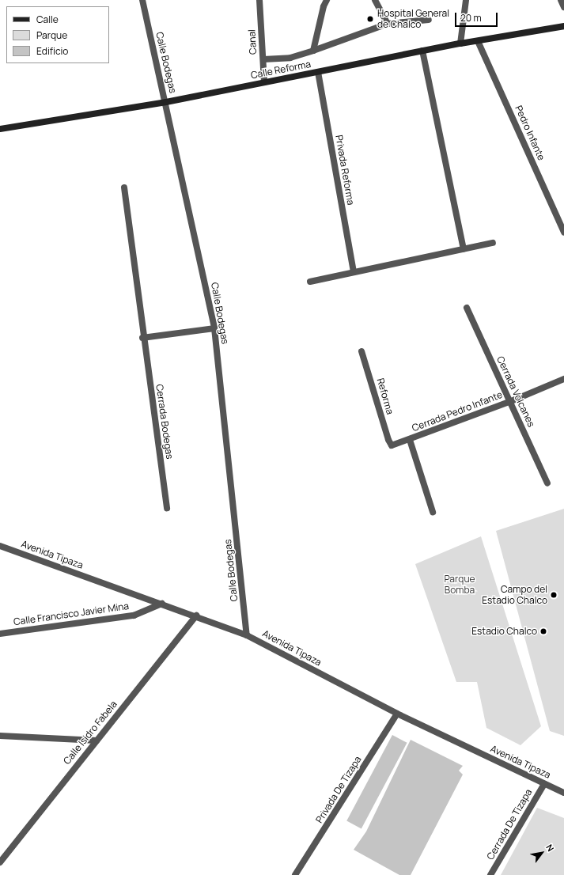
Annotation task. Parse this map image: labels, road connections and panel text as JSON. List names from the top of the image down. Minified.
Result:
{"streets":{"street":["Canal","Calle Bodegas","Calle Reforma","Pedro Infante","Privada Reforma","Cerrada Volcanes","Reforma","Cerrada Pedro Infante","Cerrada Bodegas","Avenida Tipaza","Calle Francisco Javier Mina","Calle Isidro Fabela","Privada De Tizapa","Cerrada De Tizapa"]},"crossings":[["Canal","Calle Reforma"],["Calle Bodegas","Calle Reforma"],["Calle Bodegas","Avenida Tipaza"],["Calle Reforma","Pedro Infante"],["Calle Reforma","Privada Reforma"],["Cerrada Volcanes","Cerrada Pedro Infante"],["Reforma","Cerrada Pedro Infante"],["Avenida Tipaza","Calle Francisco Javier Mina"],["Avenida Tipaza","Calle Isidro Fabela"],["Avenida Tipaza","Privada De Tizapa"],["Avenida Tipaza","Cerrada De Tizapa"]],"parks":["Parque Bomba"],"places":["Hospital General de Chalco","Campo del Estadio Chalco","Estadio Chalco"],"legend":["Calle","Parque","Edificio"],"scale_bar":"20 m","north":"top right"}
